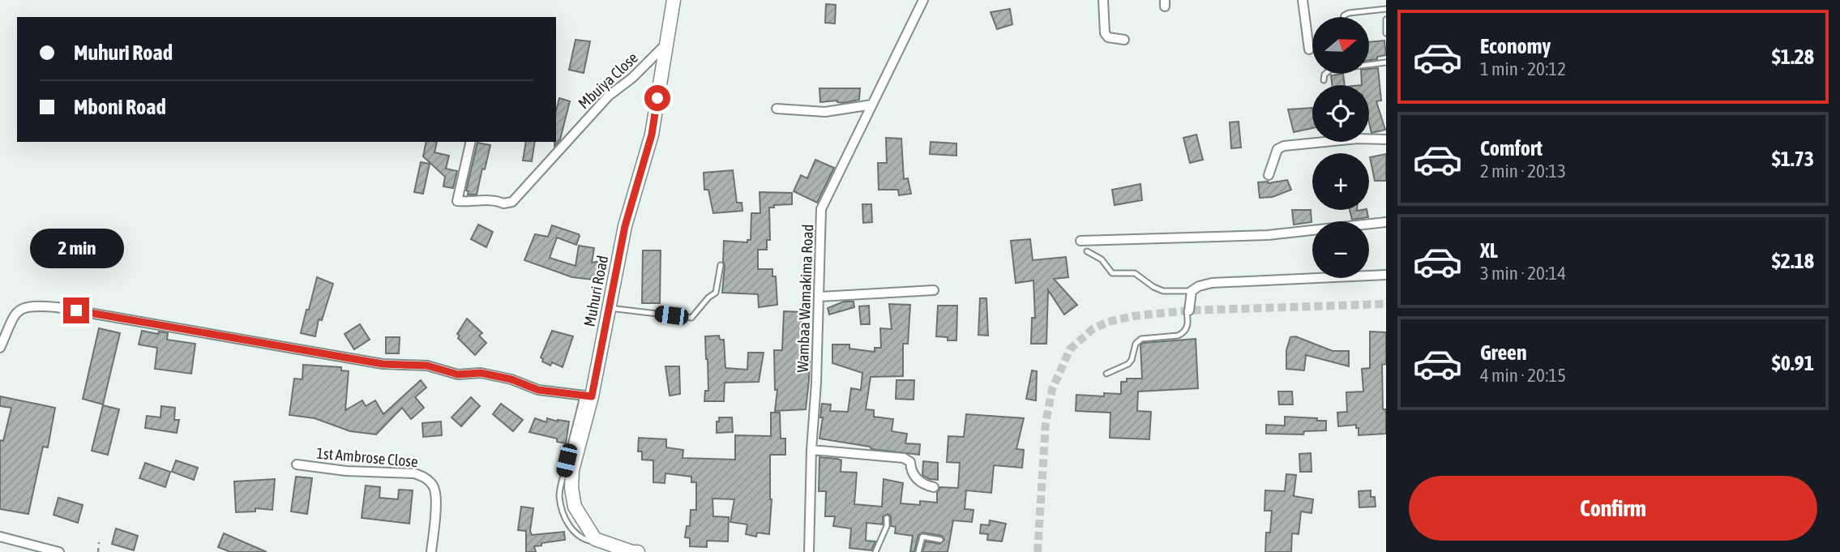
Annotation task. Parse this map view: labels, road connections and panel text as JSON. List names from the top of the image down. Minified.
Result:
{"streets":{"main road":["Muhuri Road"],"street":["Mbuiya Close","Wambaa Wamakima Road","1st Ambrose Close"]},"crossings":[["Mbuiya Close","Muhuri Road"]],"north":"right","page":{"list":[{"name":"Economy","note":"1 min · 20:12","value":"$1.28"},{"name":"Comfort","note":"2 min · 20:13","value":"$1.73"},{"name":"XL","note":"3 min · 20:14","value":"$2.18"},{"name":"Green","note":"4 min · 20:15","value":"$0.91"}],"map_buttons":["+","−"],"banner":["Muhuri Road","Mboni Road"],"bubble":"2 min","buttons":"Confirm"}}
